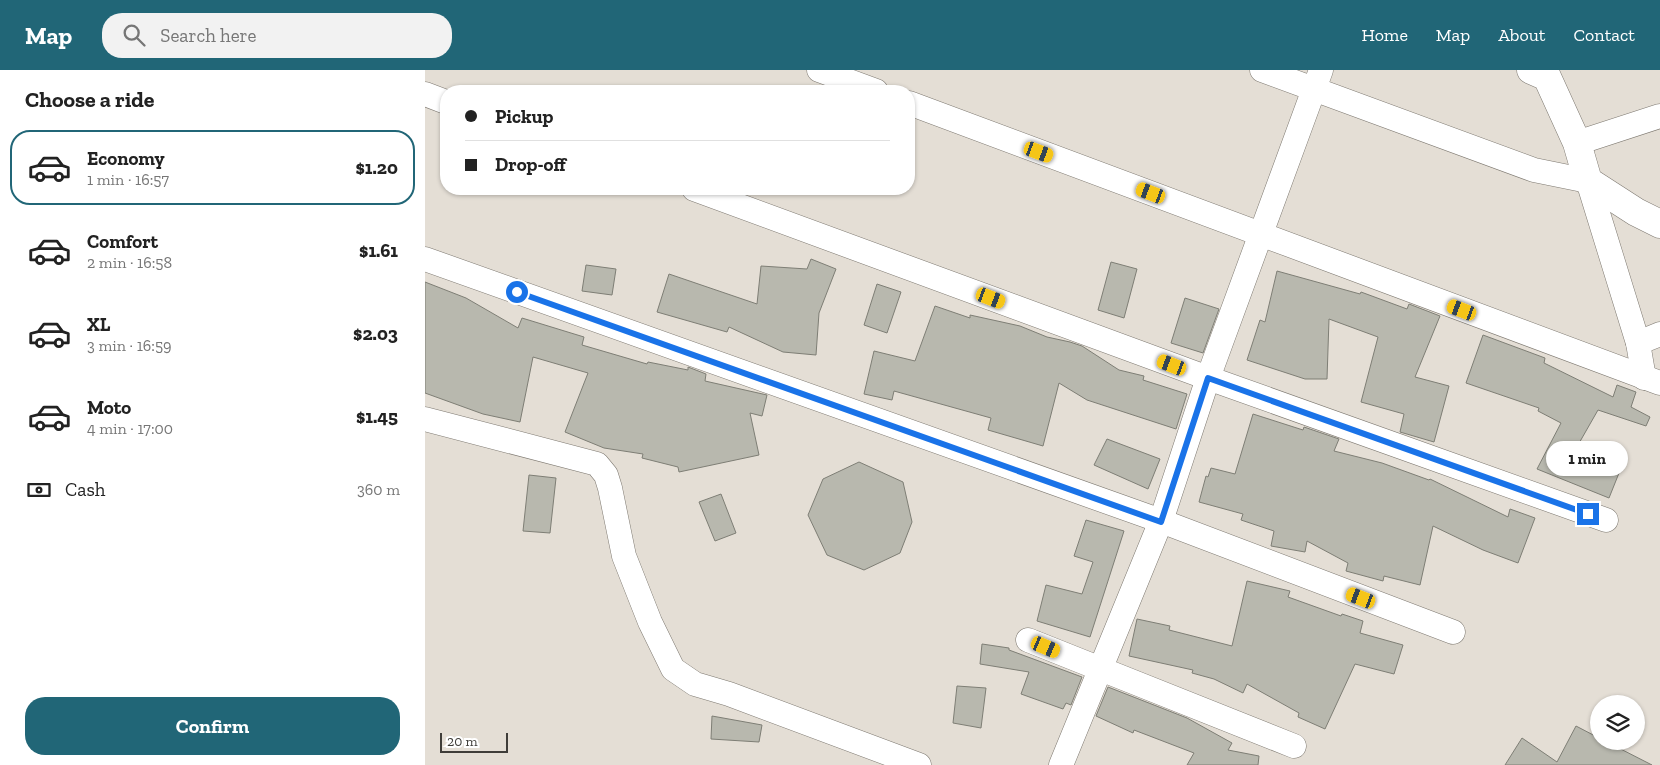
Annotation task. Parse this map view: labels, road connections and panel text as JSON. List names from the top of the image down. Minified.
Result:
{"scale_bar":"20 m","page":{"header":"Map","search":"Search here","nav":["Home","Map","About","Contact"],"heading":"Choose a ride","banner":["Pickup","Drop-off"],"list":[{"name":"Economy","note":"1 min · 16:57","value":"$1.20"},{"name":"Comfort","note":"2 min · 16:58","value":"$1.61"},{"name":"XL","note":"3 min · 16:59","value":"$2.03"},{"name":"Moto","note":"4 min · 17:00","value":"$1.45"}],"bubble":"1 min","pay":["Cash","360 m"],"buttons":"Confirm","scale":"20 m"}}
